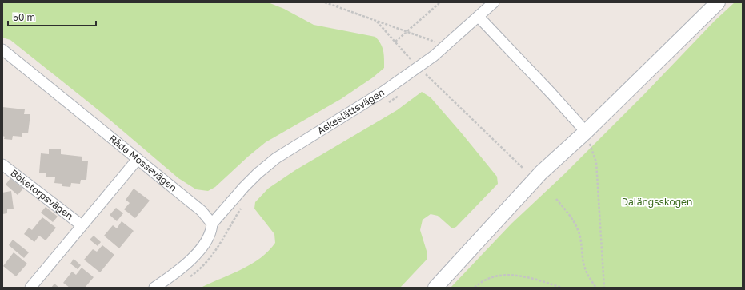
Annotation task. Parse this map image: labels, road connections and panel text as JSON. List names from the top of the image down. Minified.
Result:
{"streets":{"street":["Askeslättsvägen","Råda Mossevägen","Böketorpsvägen"]},"crossings":[["Askeslättsvägen","Råda Mossevägen"],["Råda Mossevägen","Böketorpsvägen"]],"parks":["Dalängsskogen"],"scale_bar":"50 m"}
